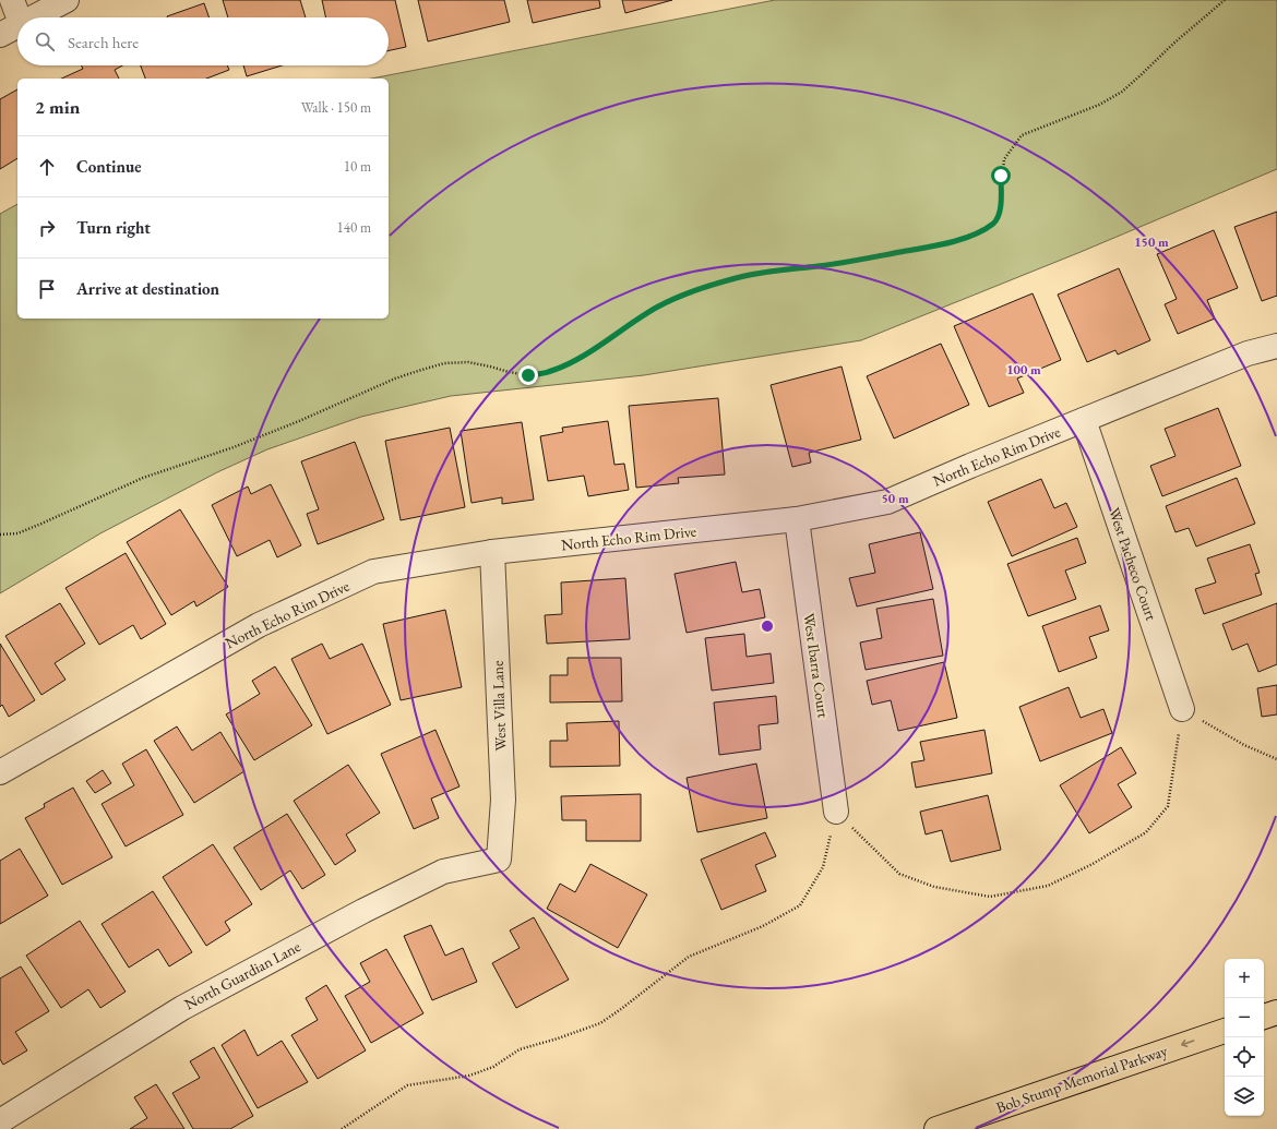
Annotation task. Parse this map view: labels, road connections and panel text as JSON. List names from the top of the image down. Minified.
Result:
{"streets":{"highway":["Bob Stump Memorial Parkway"],"street":["North Echo Rim Drive","West Pacheco Court","West Ibarra Court","West Villa Lane","North Guardian Lane"]},"crossings":[["North Echo Rim Drive","West Pacheco Court"],["North Echo Rim Drive","West Ibarra Court"],["North Echo Rim Drive","West Villa Lane"],["West Villa Lane","North Guardian Lane"]],"one_way":["Bob Stump Memorial Parkway"],"page":{"search":"Search here","heading":["2 min","Walk · 150 m"],"list":[["Continue","10 m"],["Turn right","140 m"],"Arrive at destination"],"map_buttons":["+","−"]},"rings":["150 m","100 m","50 m"]}
